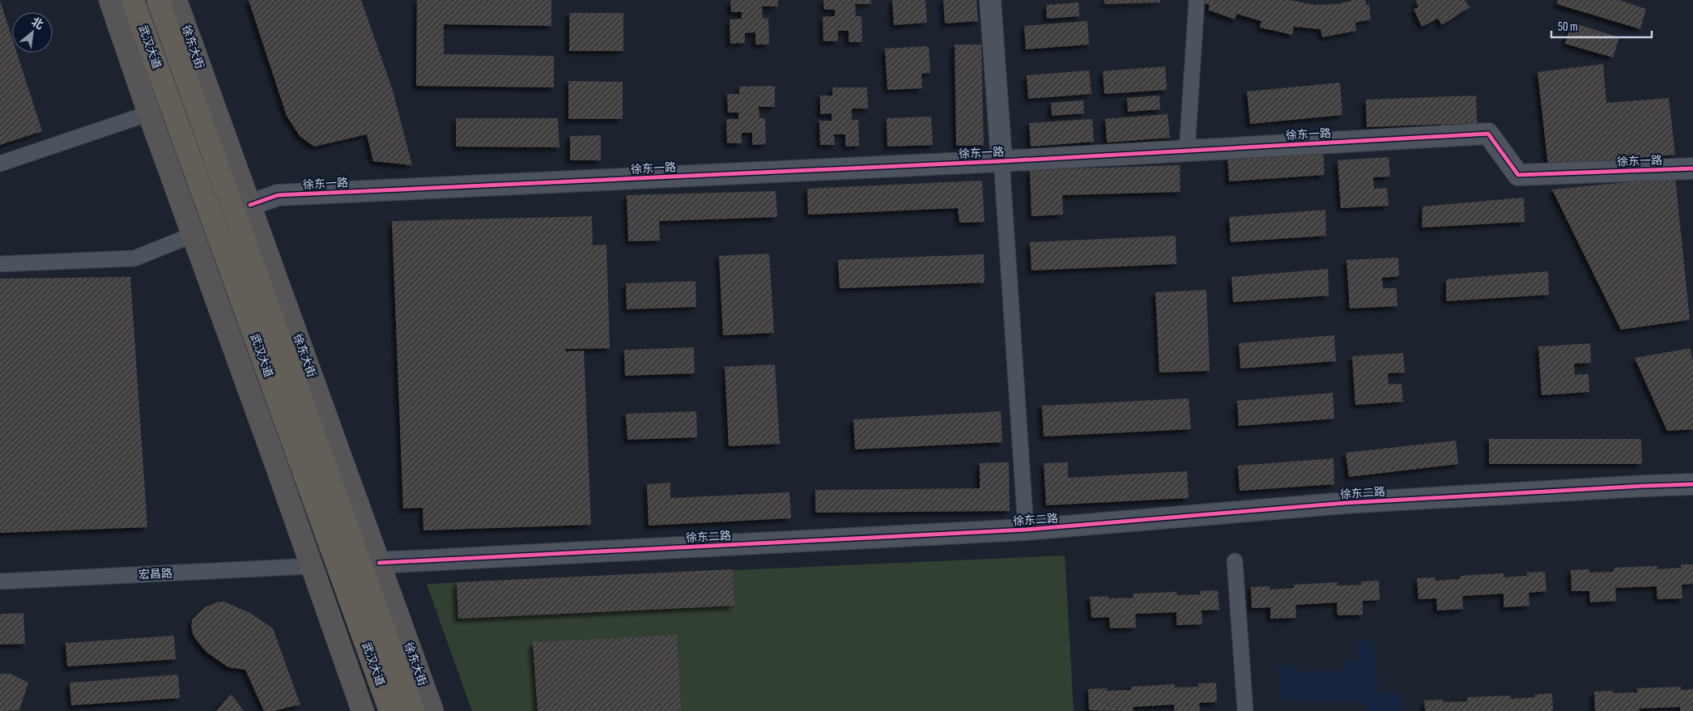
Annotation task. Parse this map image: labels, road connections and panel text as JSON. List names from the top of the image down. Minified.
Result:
{"streets":{"highway":["武汉大道"],"main road":["徐东大街"],"street":["徐东一路","徐东二路","宏昌路"]},"crossings":[["徐东大街","徐东一路"],["徐东大街","徐东二路"]],"scale_bar":"50 m","north":"top right"}
